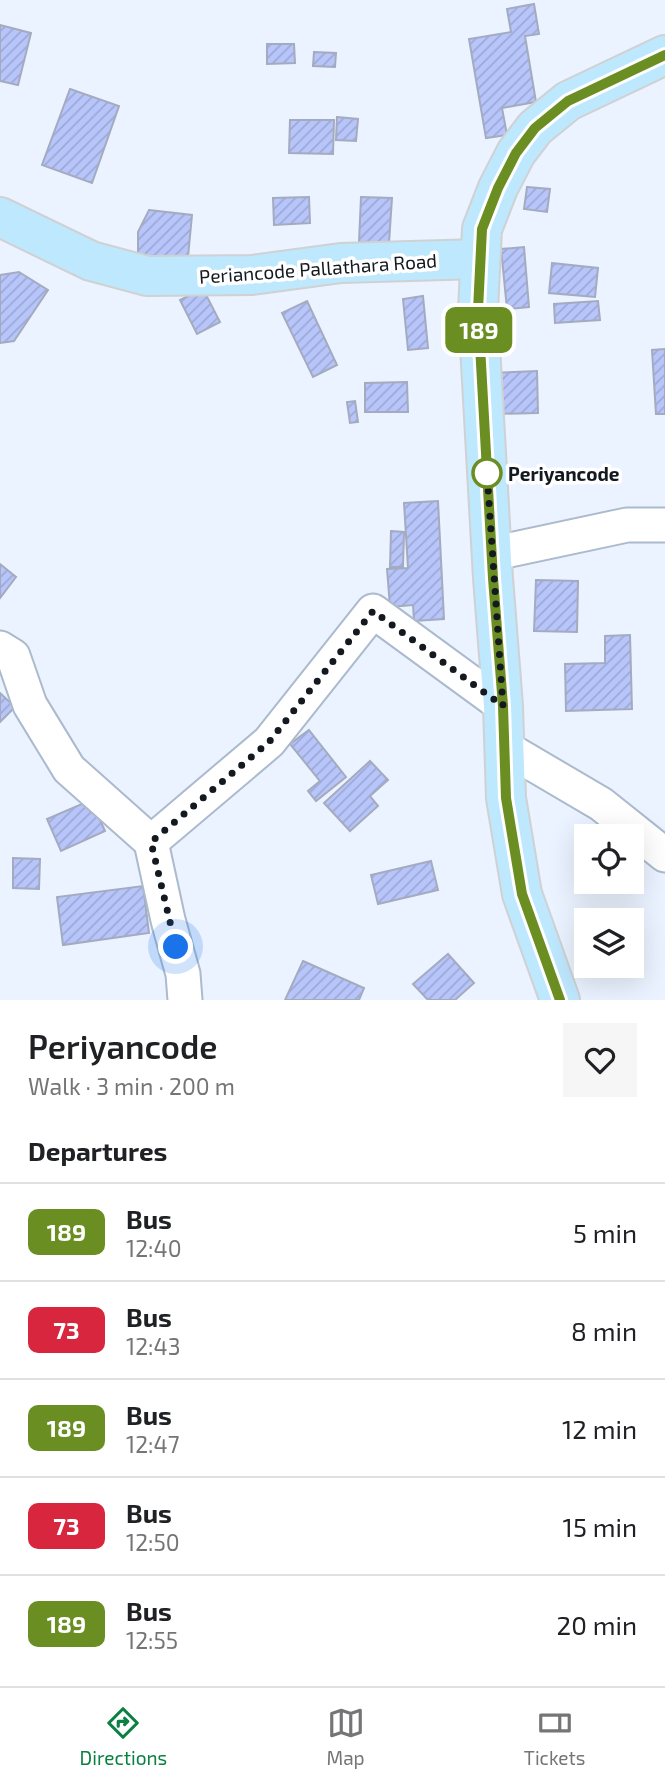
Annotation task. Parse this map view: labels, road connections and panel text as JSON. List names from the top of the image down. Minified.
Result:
{"streets":{"main road":["Periancode Pallathara Road"]},"places":["Periyancode"],"lines":["bus line 189"],"page":{"on_map":"189","heading":[["Periyancode","Walk · 3 min · 200 m"],"Departures"],"list":[{"mark":"189","name":"Bus","note":"12:40","value":"5 min"},{"mark":"73","name":"Bus","note":"12:43","value":"8 min"},{"mark":"189","name":"Bus","note":"12:47","value":"12 min"},{"mark":"73","name":"Bus","note":"12:50","value":"15 min"},{"mark":"189","name":"Bus","note":"12:55","value":"20 min"}],"tabs":["Directions","Map","Tickets"]}}
